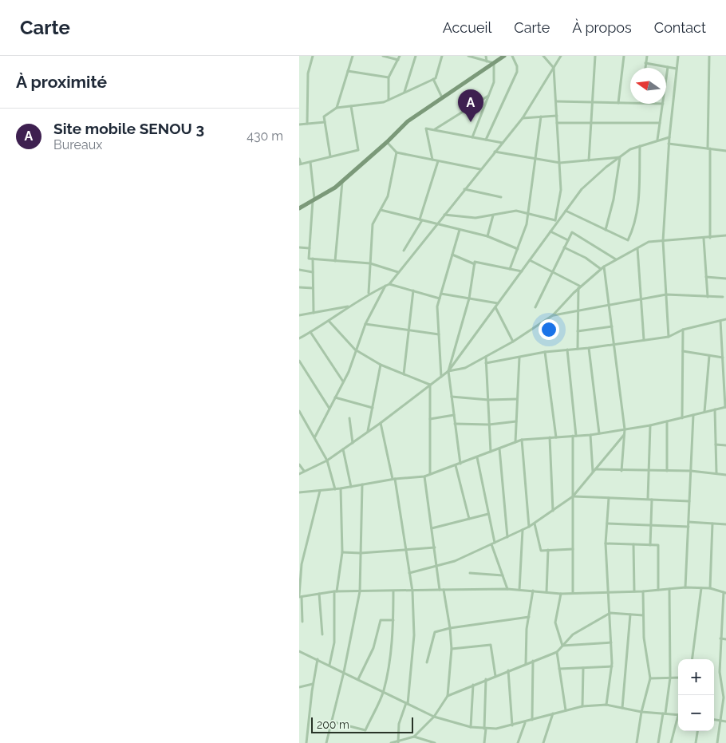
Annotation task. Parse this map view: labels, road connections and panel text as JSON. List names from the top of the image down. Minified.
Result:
{"scale_bar":"200 m","north":"left","page":{"header":"Carte","nav":["Accueil","Carte","À propos","Contact"],"heading":"À proximité","pins":"A","list":[{"mark":"A","name":"Site mobile SENOU 3","note":"Bureaux","value":"430 m"}],"map_buttons":["+","−"],"scale":"200 m"}}
